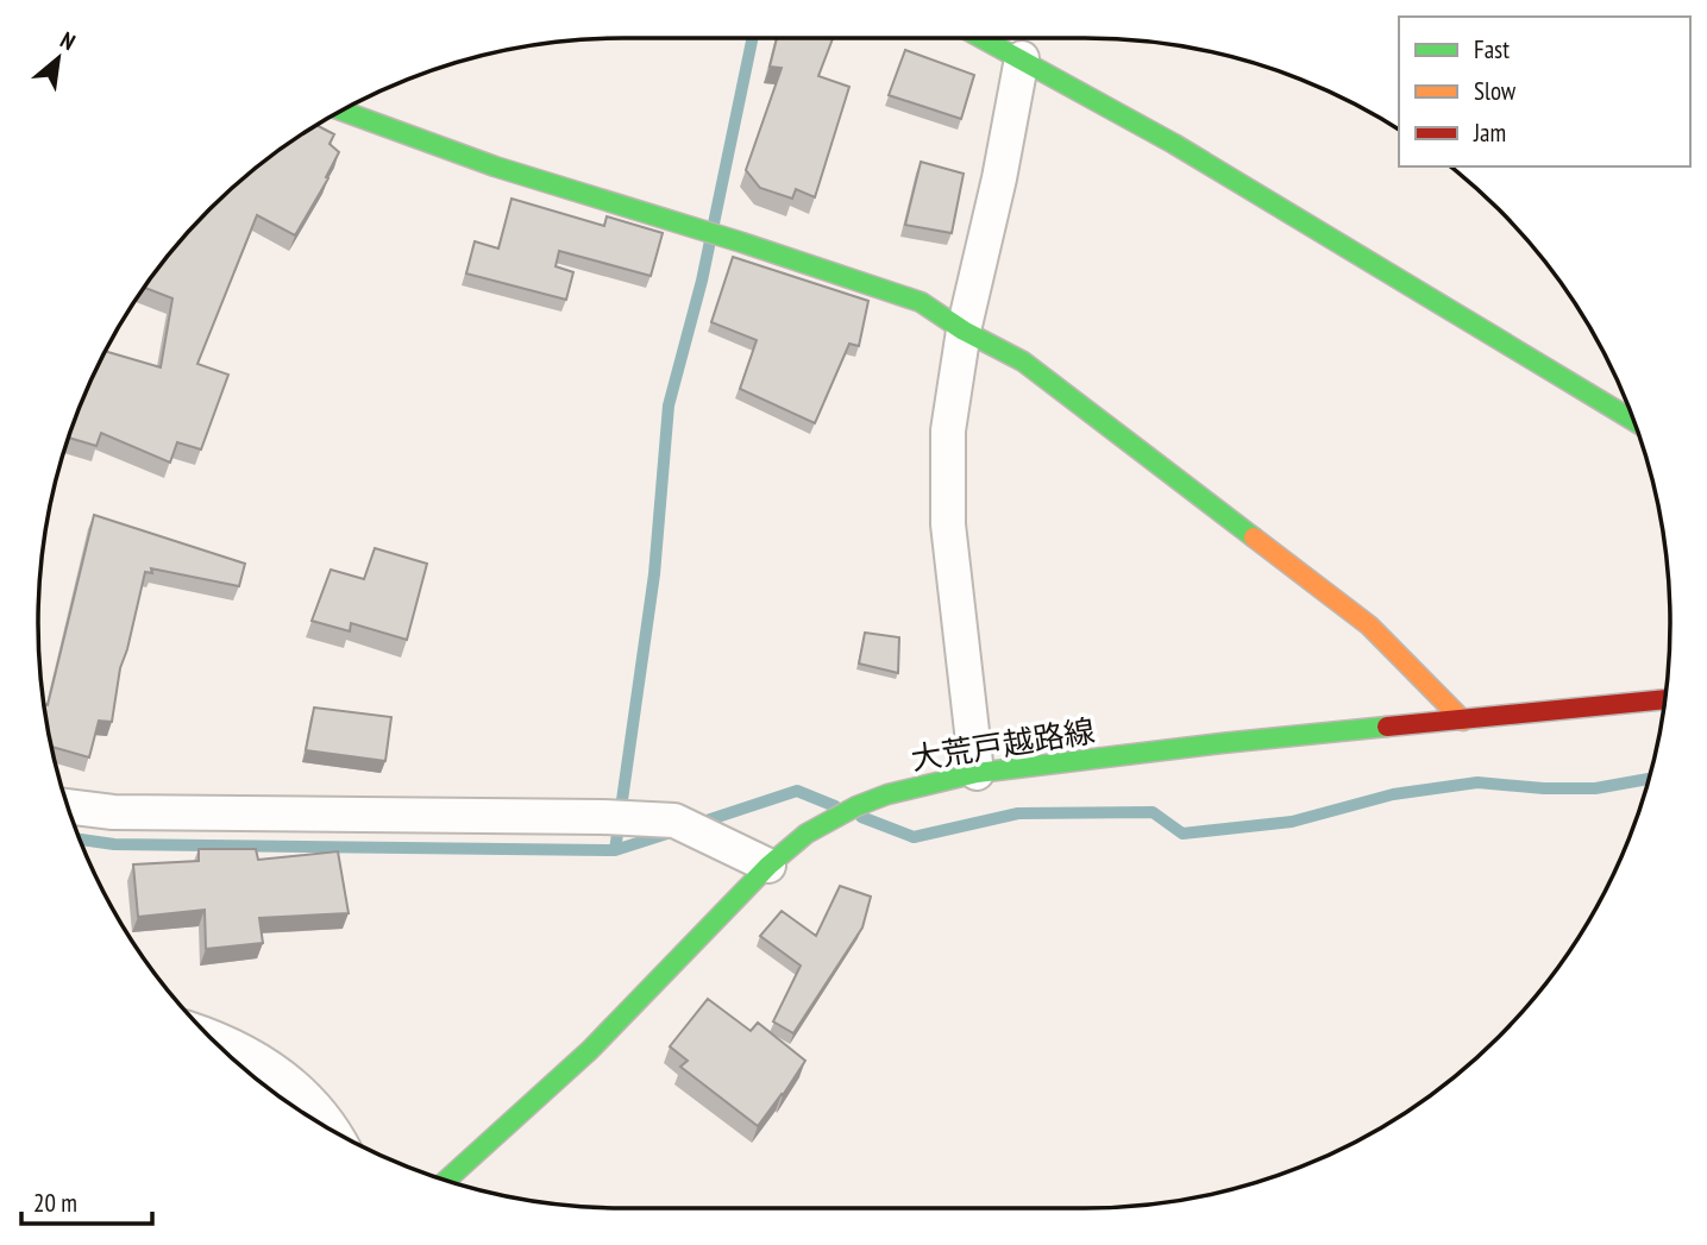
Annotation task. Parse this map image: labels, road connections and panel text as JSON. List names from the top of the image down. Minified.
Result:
{"streets":{"street":["大荒戸越路線"]},"legend":["Fast","Slow","Jam"],"scale_bar":"20 m","north":"top right"}
